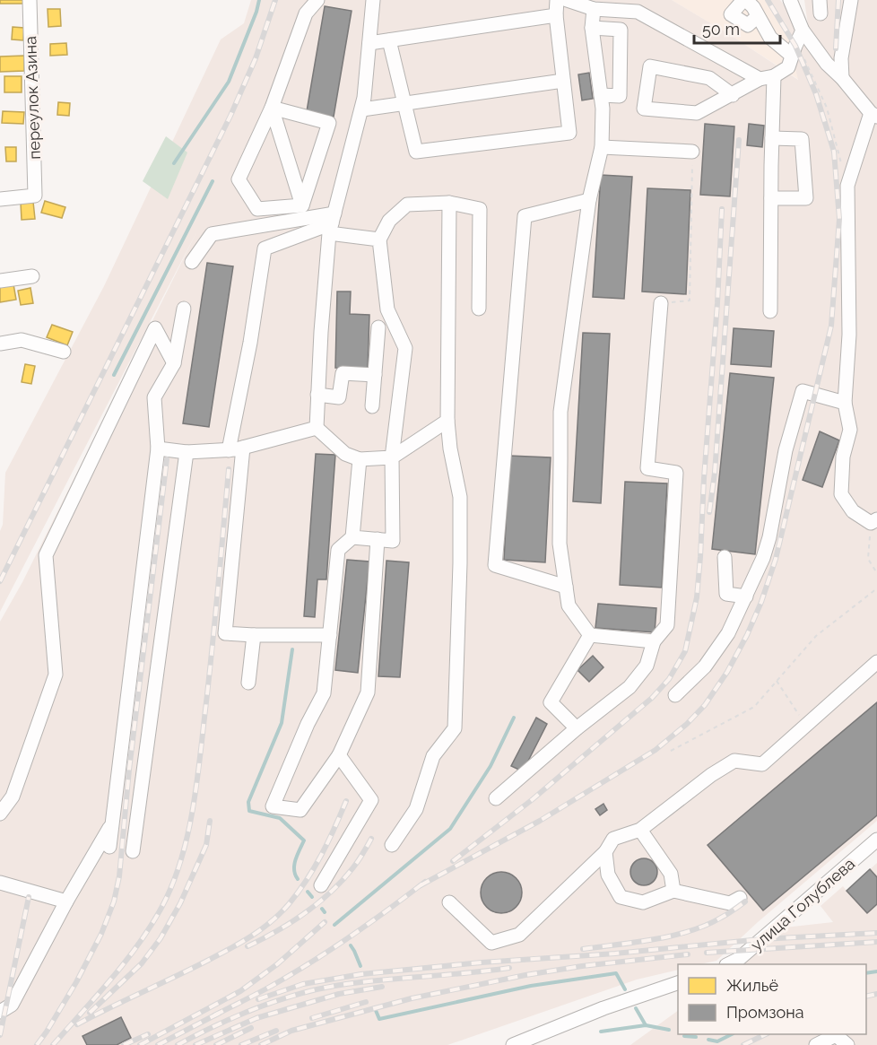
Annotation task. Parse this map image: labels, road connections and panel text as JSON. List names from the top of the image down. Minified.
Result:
{"streets":{"street":["переулок Азина","улица Голублева"]},"legend":["Жильё","Промзона"],"scale_bar":"50 m"}
